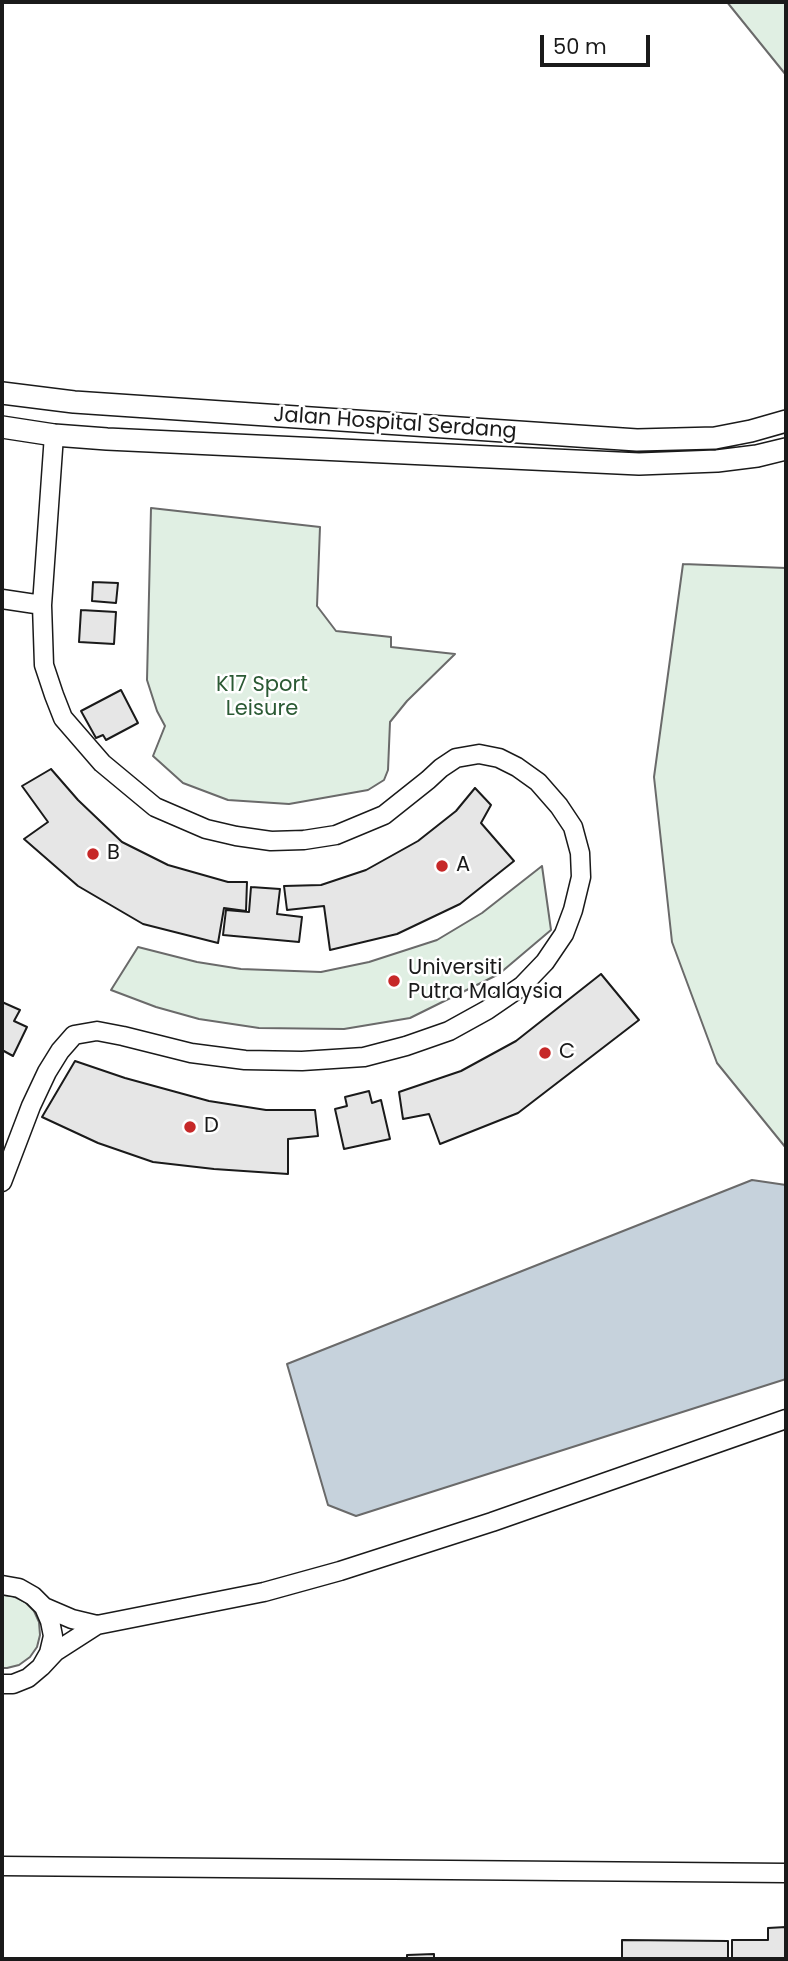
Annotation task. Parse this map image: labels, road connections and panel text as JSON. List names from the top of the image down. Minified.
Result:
{"streets":{"main road":["Jalan Hospital Serdang"]},"parks":["K17 Sport Leisure"],"places":["B","A","Universiti Putra Malaysia","C","D"],"scale_bar":"50 m"}
